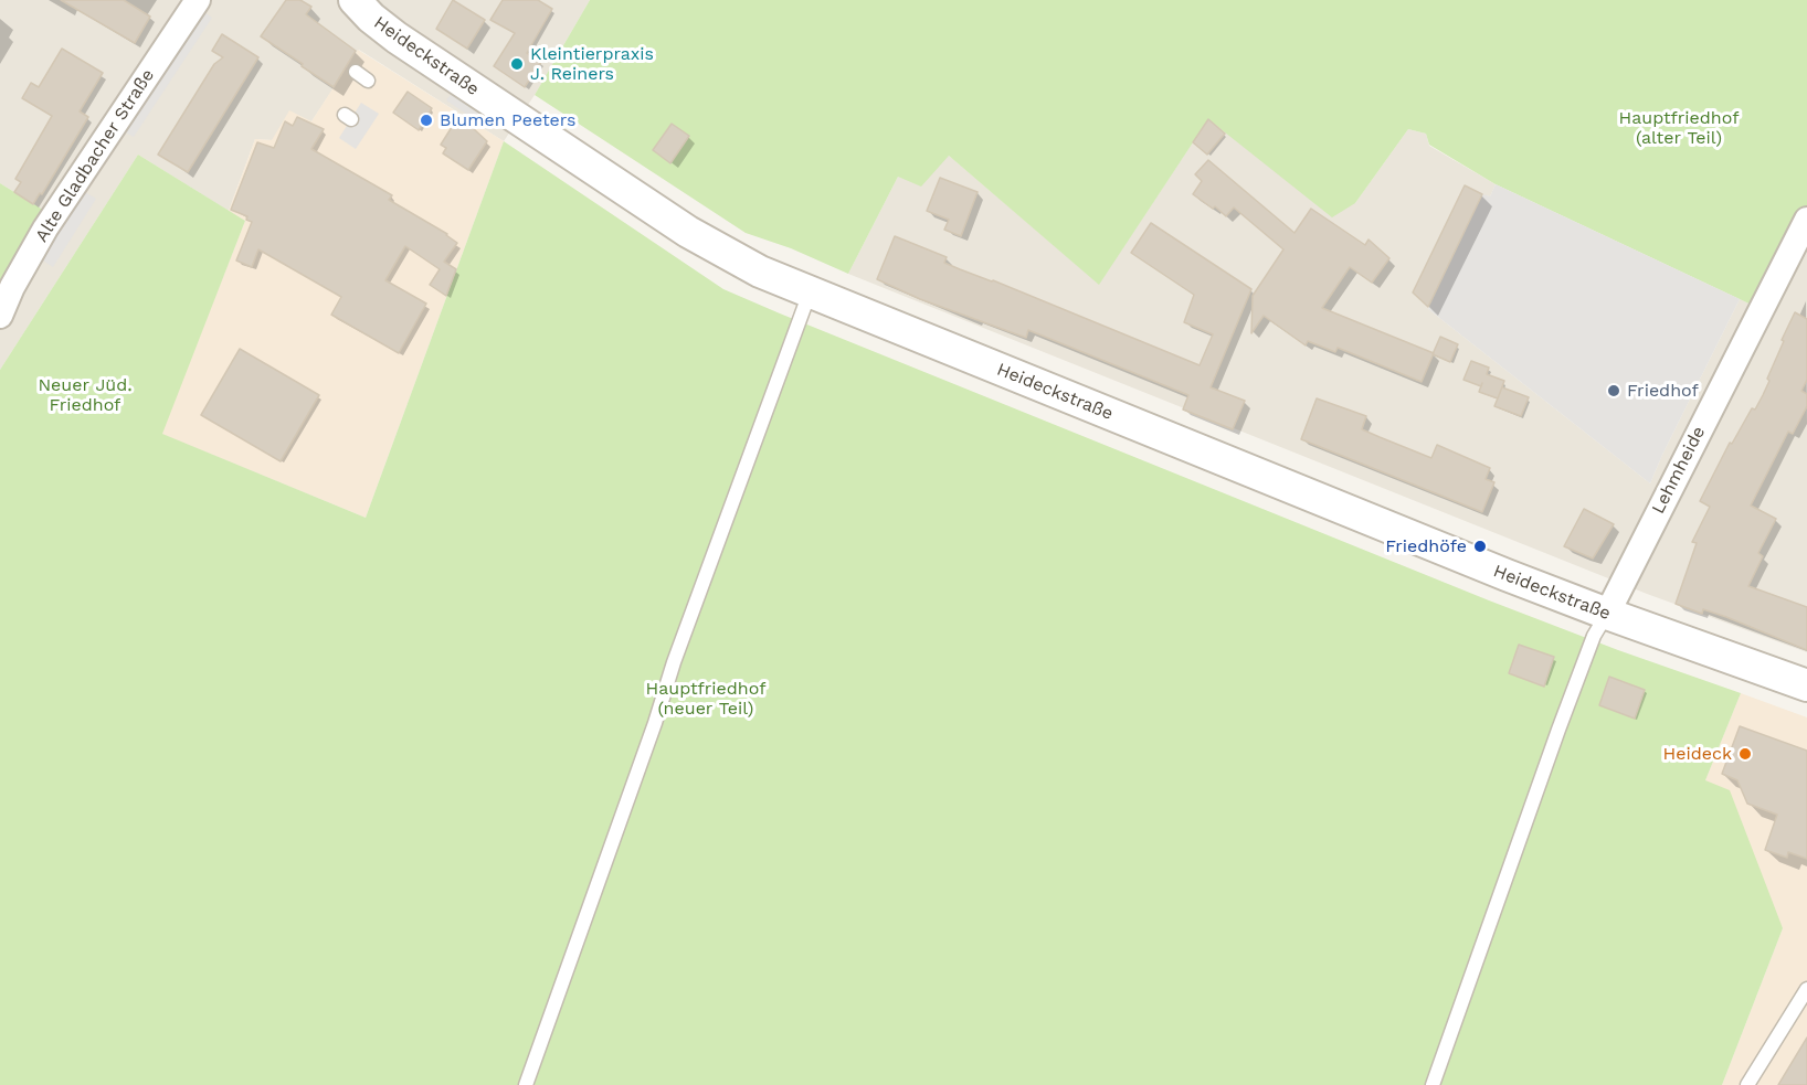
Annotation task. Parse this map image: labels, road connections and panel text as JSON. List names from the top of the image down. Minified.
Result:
{"streets":{"street":["Heideckstraße","Alte Gladbacher Straße","Lehmheide"]},"crossings":[["Heideckstraße","Lehmheide"]],"parks":["Hauptfriedhof (alter Teil)","Neuer Jüd. Friedhof","Hauptfriedhof (neuer Teil)"],"places":["Kleintierpraxis J. Reiners","Blumen Peeters","Friedhof","Friedhöfe","Heideck"]}
